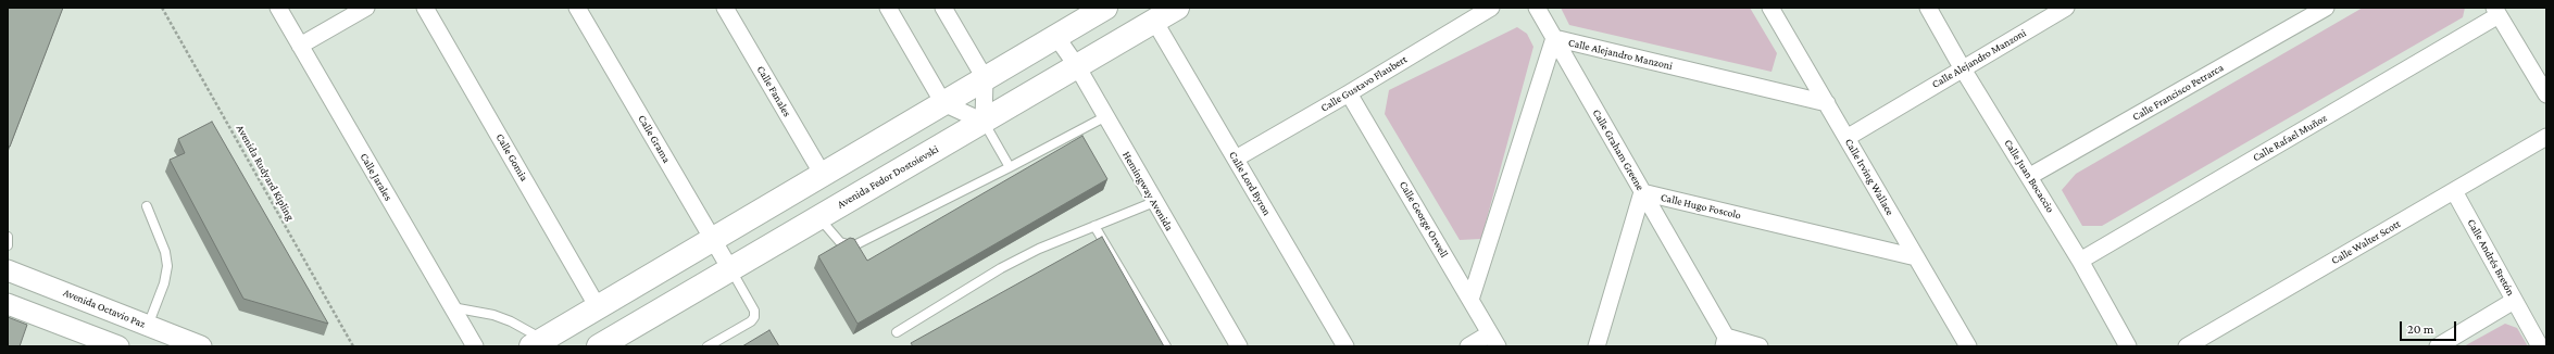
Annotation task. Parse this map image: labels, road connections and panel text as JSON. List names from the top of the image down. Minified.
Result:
{"streets":{"main road":["Avenida Fedor Dostoievski"],"street":["Calle Alejandro Manzoni","Calle Gustavo Flaubert","Calle Fanales","Calle Francisco Petrarca","Calle Rafael Muñoz","Calle Grama","Calle Graham Greene","Calle Gomia","Calle Juan Bocaccio","Calle Jarales","Calle Irving Wallace","Calle Lord Byron","Hemingway Avenida","Calle Hugo Foscolo","Calle George Orwell","Calle Walter Scott","Calle Andrés Bretón","Avenida Octavio Paz"],"path":["Avenida Rudyard Kipling"]},"crossings":[["Calle Alejandro Manzoni","Calle Graham Greene"],["Calle Alejandro Manzoni","Calle Juan Bocaccio"],["Calle Alejandro Manzoni","Calle Irving Wallace"],["Calle Alejandro Manzoni","Calle George Orwell"],["Calle Gustavo Flaubert","Calle Lord Byron"],["Calle Gustavo Flaubert","Calle George Orwell"],["Calle Francisco Petrarca","Calle Juan Bocaccio"],["Calle Rafael Muñoz","Calle Juan Bocaccio"],["Calle Grama","Avenida Fedor Dostoievski"],["Calle Graham Greene","Calle Hugo Foscolo"],["Avenida Fedor Dostoievski","Calle Lord Byron"],["Avenida Fedor Dostoievski","Hemingway Avenida"],["Calle Irving Wallace","Calle Hugo Foscolo"],["Calle Walter Scott","Calle Andrés Bretón"]],"scale_bar":"20 m"}
